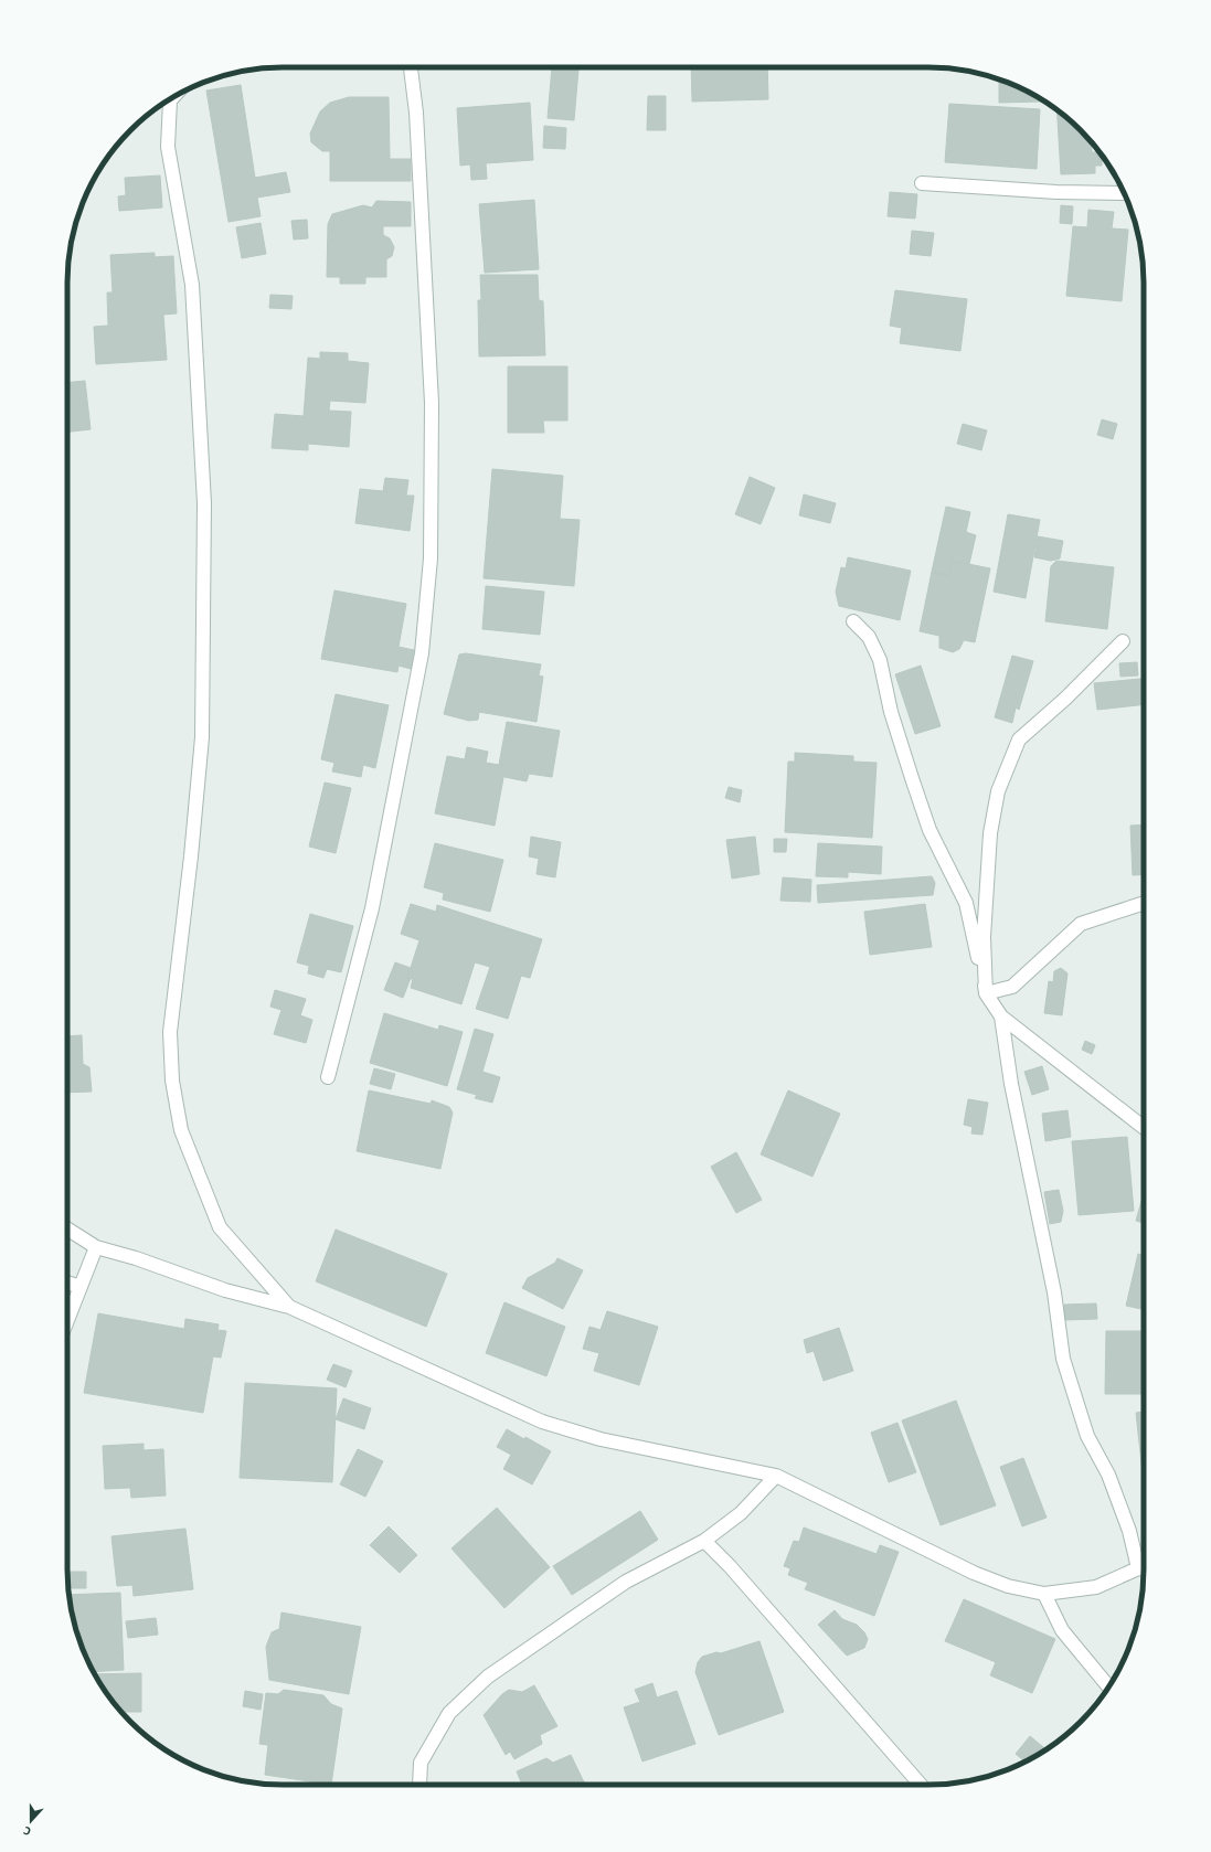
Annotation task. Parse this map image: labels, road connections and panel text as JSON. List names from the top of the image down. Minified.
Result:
{"north":"bottom"}
